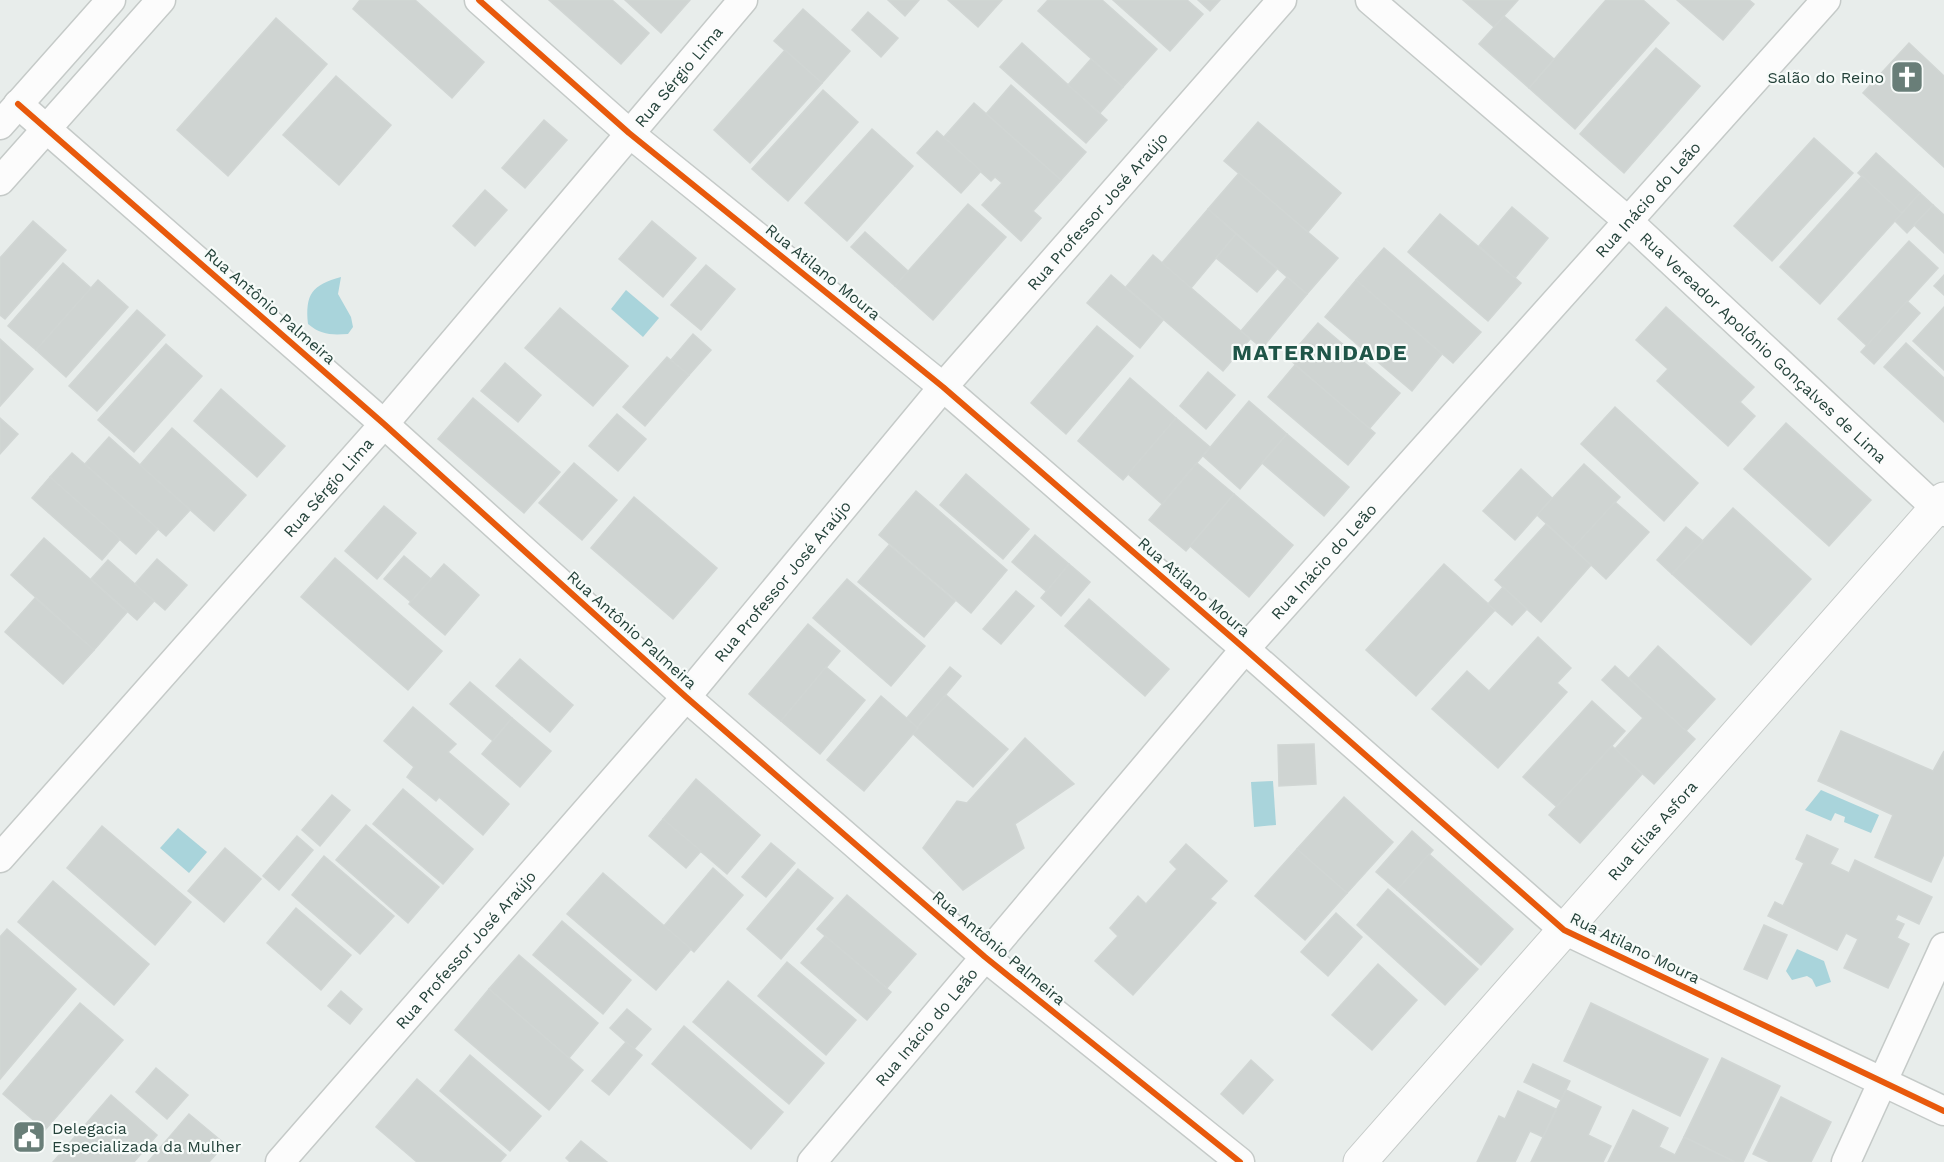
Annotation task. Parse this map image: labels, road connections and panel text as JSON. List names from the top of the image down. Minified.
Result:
{"streets":{"street":["Rua Sérgio Lima","Rua Inácio do Leão","Rua Professor José Araújo","Rua Atilano Moura","Rua Antônio Palmeira","Rua Vereador Apolônio Gonçalves de Lima","Rua Elias Asfora"]},"crossings":[["Rua Sérgio Lima","Rua Atilano Moura"],["Rua Sérgio Lima","Rua Antônio Palmeira"],["Rua Inácio do Leão","Rua Atilano Moura"],["Rua Inácio do Leão","Rua Antônio Palmeira"],["Rua Inácio do Leão","Rua Vereador Apolônio Gonçalves de Lima"],["Rua Professor José Araújo","Rua Atilano Moura"],["Rua Professor José Araújo","Rua Antônio Palmeira"],["Rua Atilano Moura","Rua Elias Asfora"],["Rua Vereador Apolônio Gonçalves de Lima","Rua Elias Asfora"]],"districts":["MATERNIDADE"],"places":{"church":["Salão do Reino"],"public building":["Delegacia Especializada da Mulher"]}}
